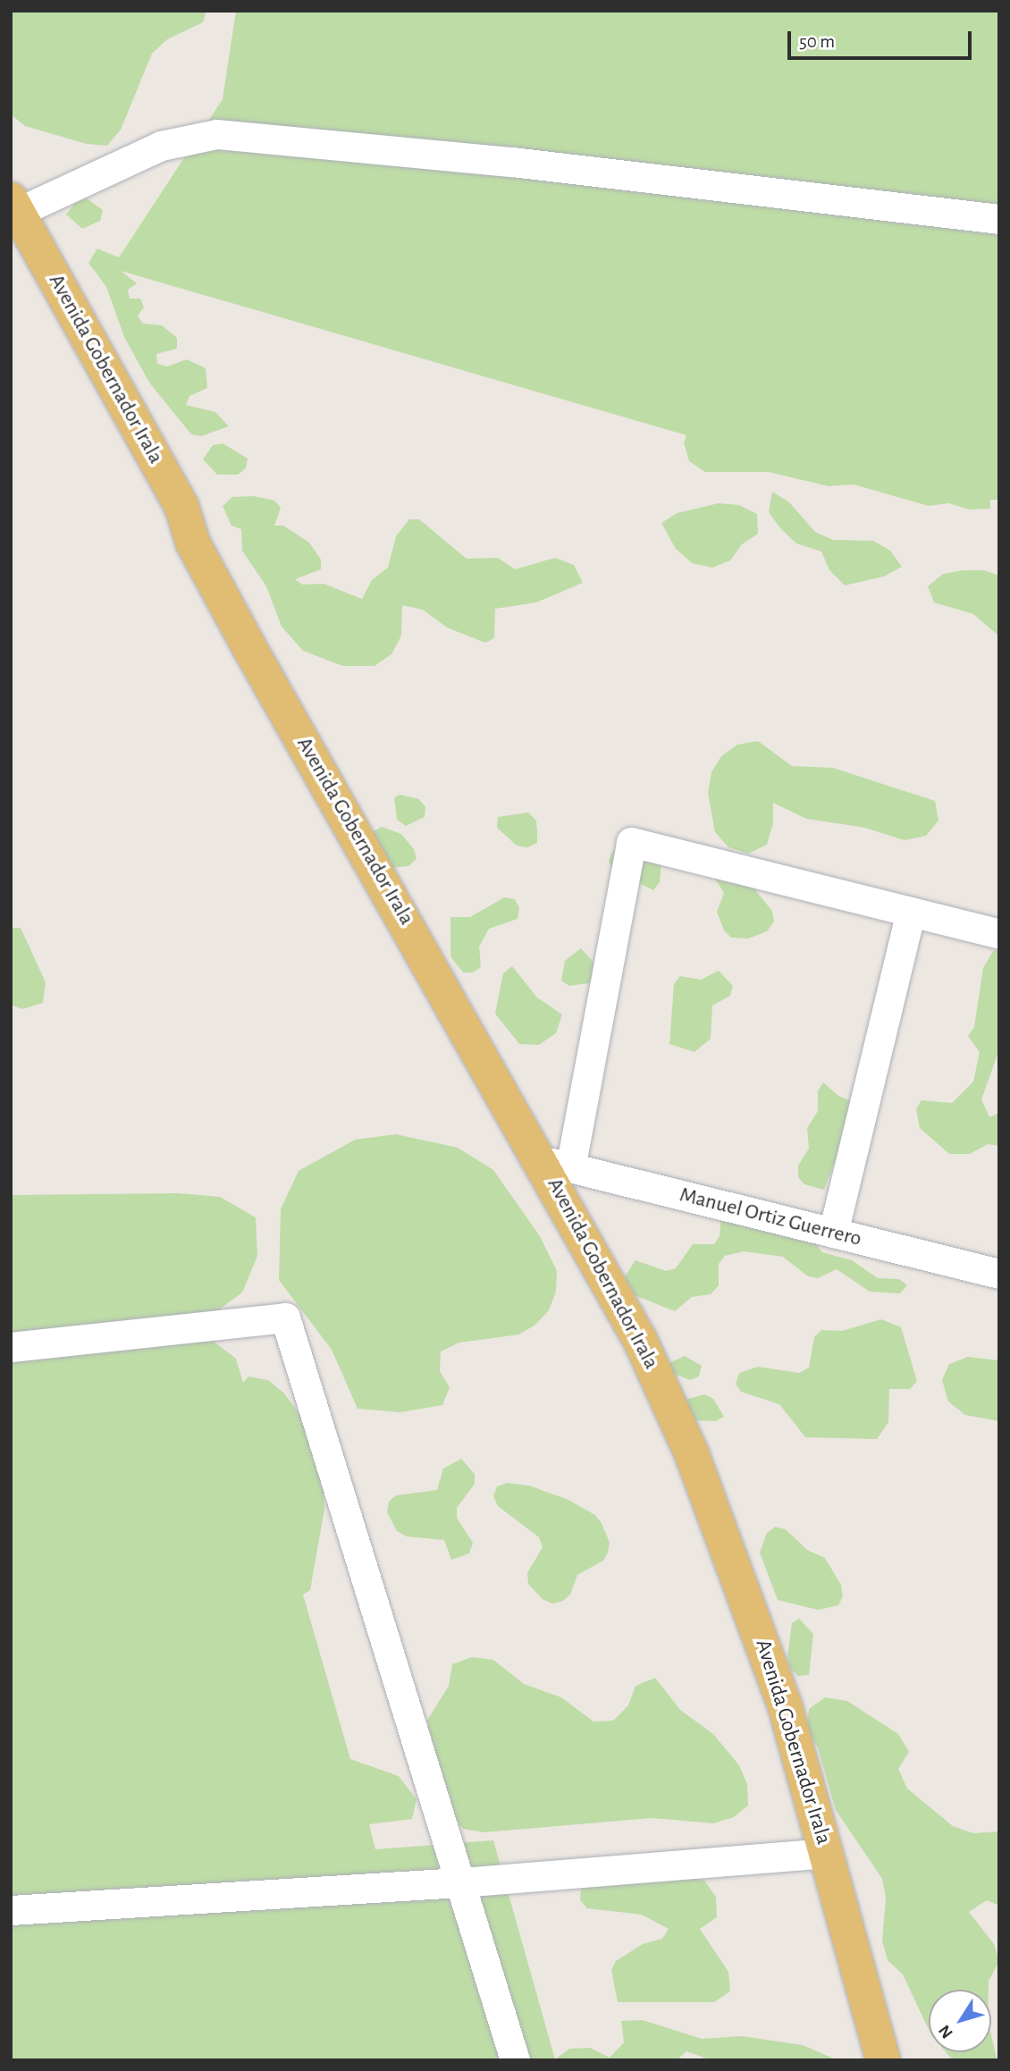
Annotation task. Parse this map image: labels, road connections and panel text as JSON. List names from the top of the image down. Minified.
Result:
{"streets":{"main road":["Avenida Gobernador Irala"],"street":["Manuel Ortiz Guerrero"]},"crossings":[["Avenida Gobernador Irala","Manuel Ortiz Guerrero"]],"scale_bar":"50 m","north":"bottom left"}
